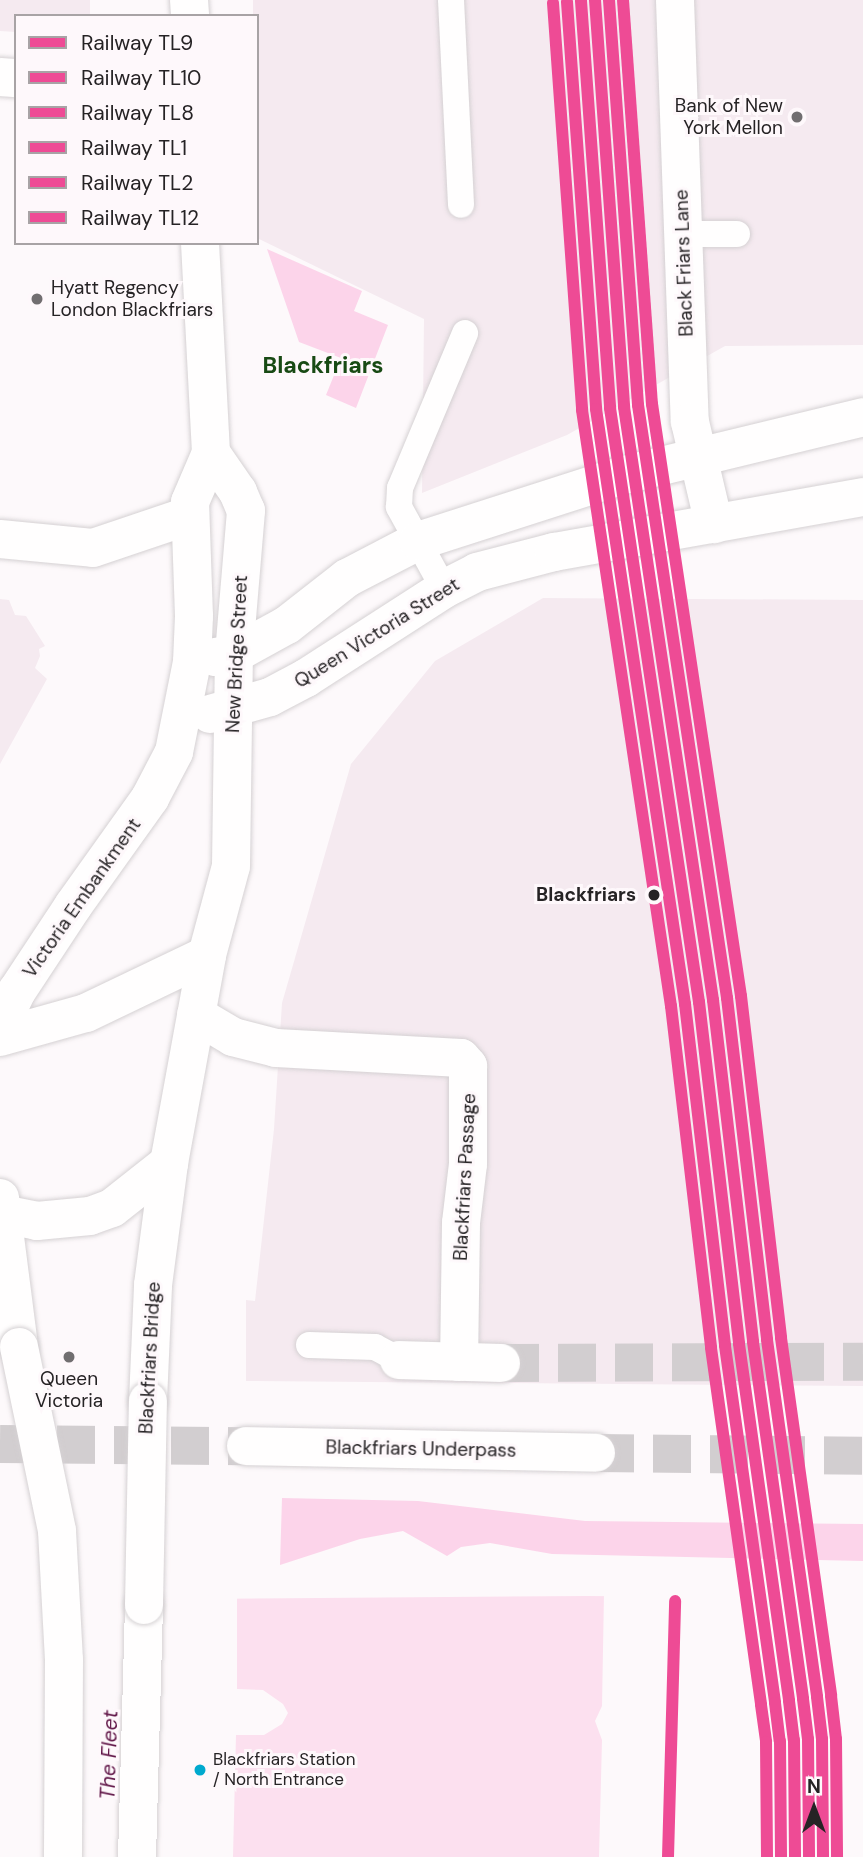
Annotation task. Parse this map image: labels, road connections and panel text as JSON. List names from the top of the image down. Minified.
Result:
{"streets":{"main road":["Black Friars Lane","Queen Victoria Street","New Bridge Street","Victoria Embankment","Blackfriars Passage","Blackfriars Bridge","Blackfriars Underpass"]},"crossings":[["Black Friars Lane","Queen Victoria Street"],["Queen Victoria Street","New Bridge Street"],["Queen Victoria Street","Victoria Embankment"],["New Bridge Street","Blackfriars Bridge"],["Blackfriars Passage","Blackfriars Bridge"]],"districts":["Blackfriars"],"water":["The Fleet"],"places":["Bank of New York Mellon","Hyatt Regency London Blackfriars","Blackfriars","Queen Victoria","Blackfriars Station / North Entrance"],"lines":["rail line TL9","rail line TL8","rail line TL2","rail line TL10","rail line TL1","rail line TL12"],"legend":["Railway TL9","Railway TL10","Railway TL8","Railway TL1","Railway TL2","Railway TL12"],"north":"top"}
